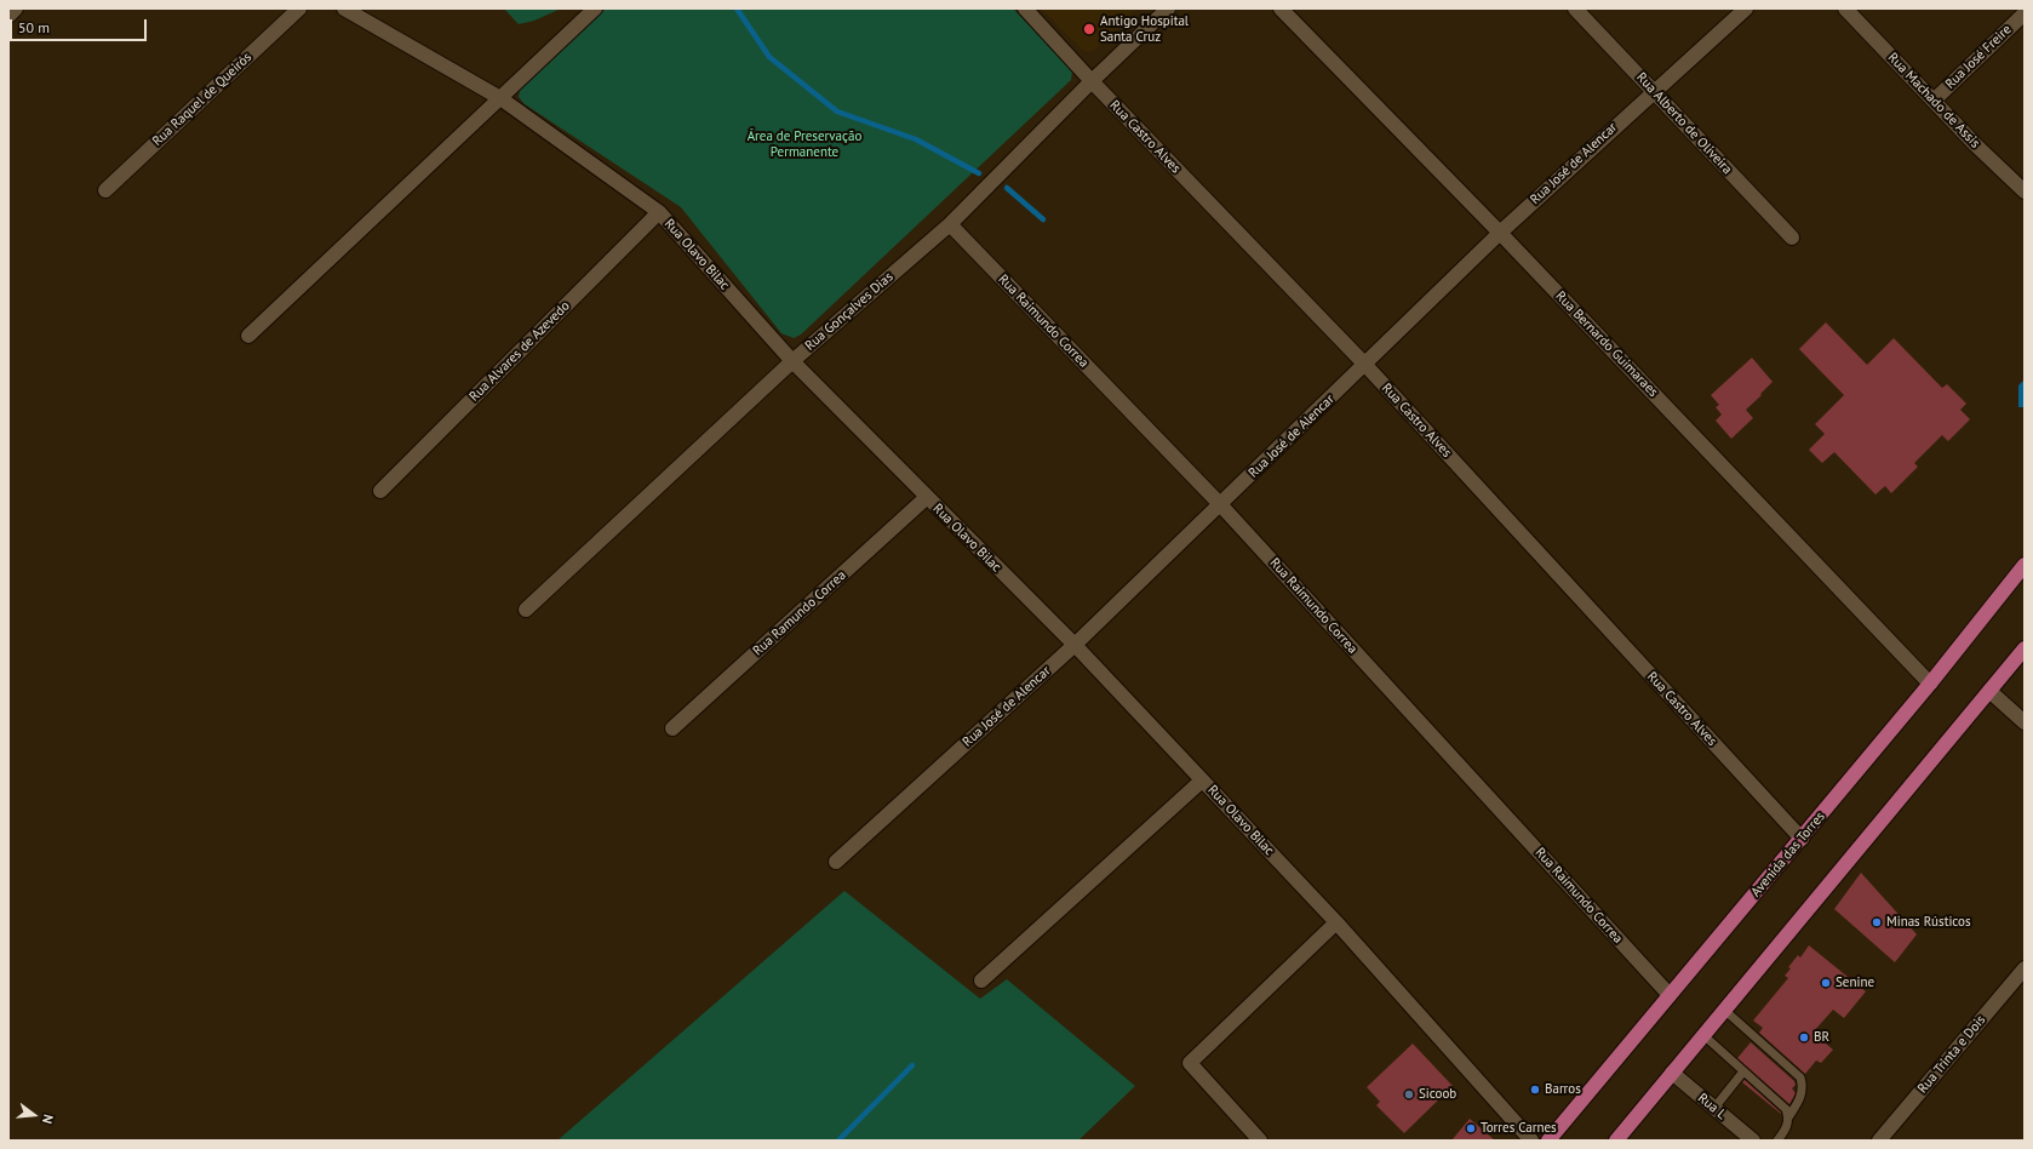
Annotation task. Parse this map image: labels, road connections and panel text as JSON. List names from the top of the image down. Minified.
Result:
{"streets":{"main road":["Avenida das Torres"],"street":["Rua José Freire","Rua Raquel de Queirós","Rua Machado de Assis","Rua Alberto de Oliveira","Rua Castro Alves","Rua José de Alencar","Rua Olavo Bilac","Rua Gonçalves Dias","Rua Raimundo Correa","Rua Bernardo Guimaraes","Rua Alvares de Azevedo","Rua Ramundo Correa","Rua Trinta e Dois","Rua L"]},"crossings":[["Rua José Freire","Rua Machado de Assis"],["Rua Alberto de Oliveira","Rua José de Alencar"],["Rua Castro Alves","Rua José de Alencar"],["Rua Castro Alves","Rua Gonçalves Dias"],["Rua Castro Alves","Avenida das Torres"],["Rua José de Alencar","Rua Olavo Bilac"],["Rua José de Alencar","Rua Raimundo Correa"],["Rua José de Alencar","Rua Bernardo Guimaraes"],["Rua Olavo Bilac","Rua Gonçalves Dias"],["Rua Olavo Bilac","Rua Alvares de Azevedo"],["Rua Olavo Bilac","Rua Ramundo Correa"],["Rua Gonçalves Dias","Rua Raimundo Correa"],["Rua Raimundo Correa","Avenida das Torres"],["Rua Bernardo Guimaraes","Avenida das Torres"]],"parks":["Área de Preservação Permanente"],"places":["Antigo Hospital Santa Cruz","Minas Rústicos","Senine","BR","Barros","Sicoob","Torres Carnes"],"scale_bar":"50 m","north":"right"}
